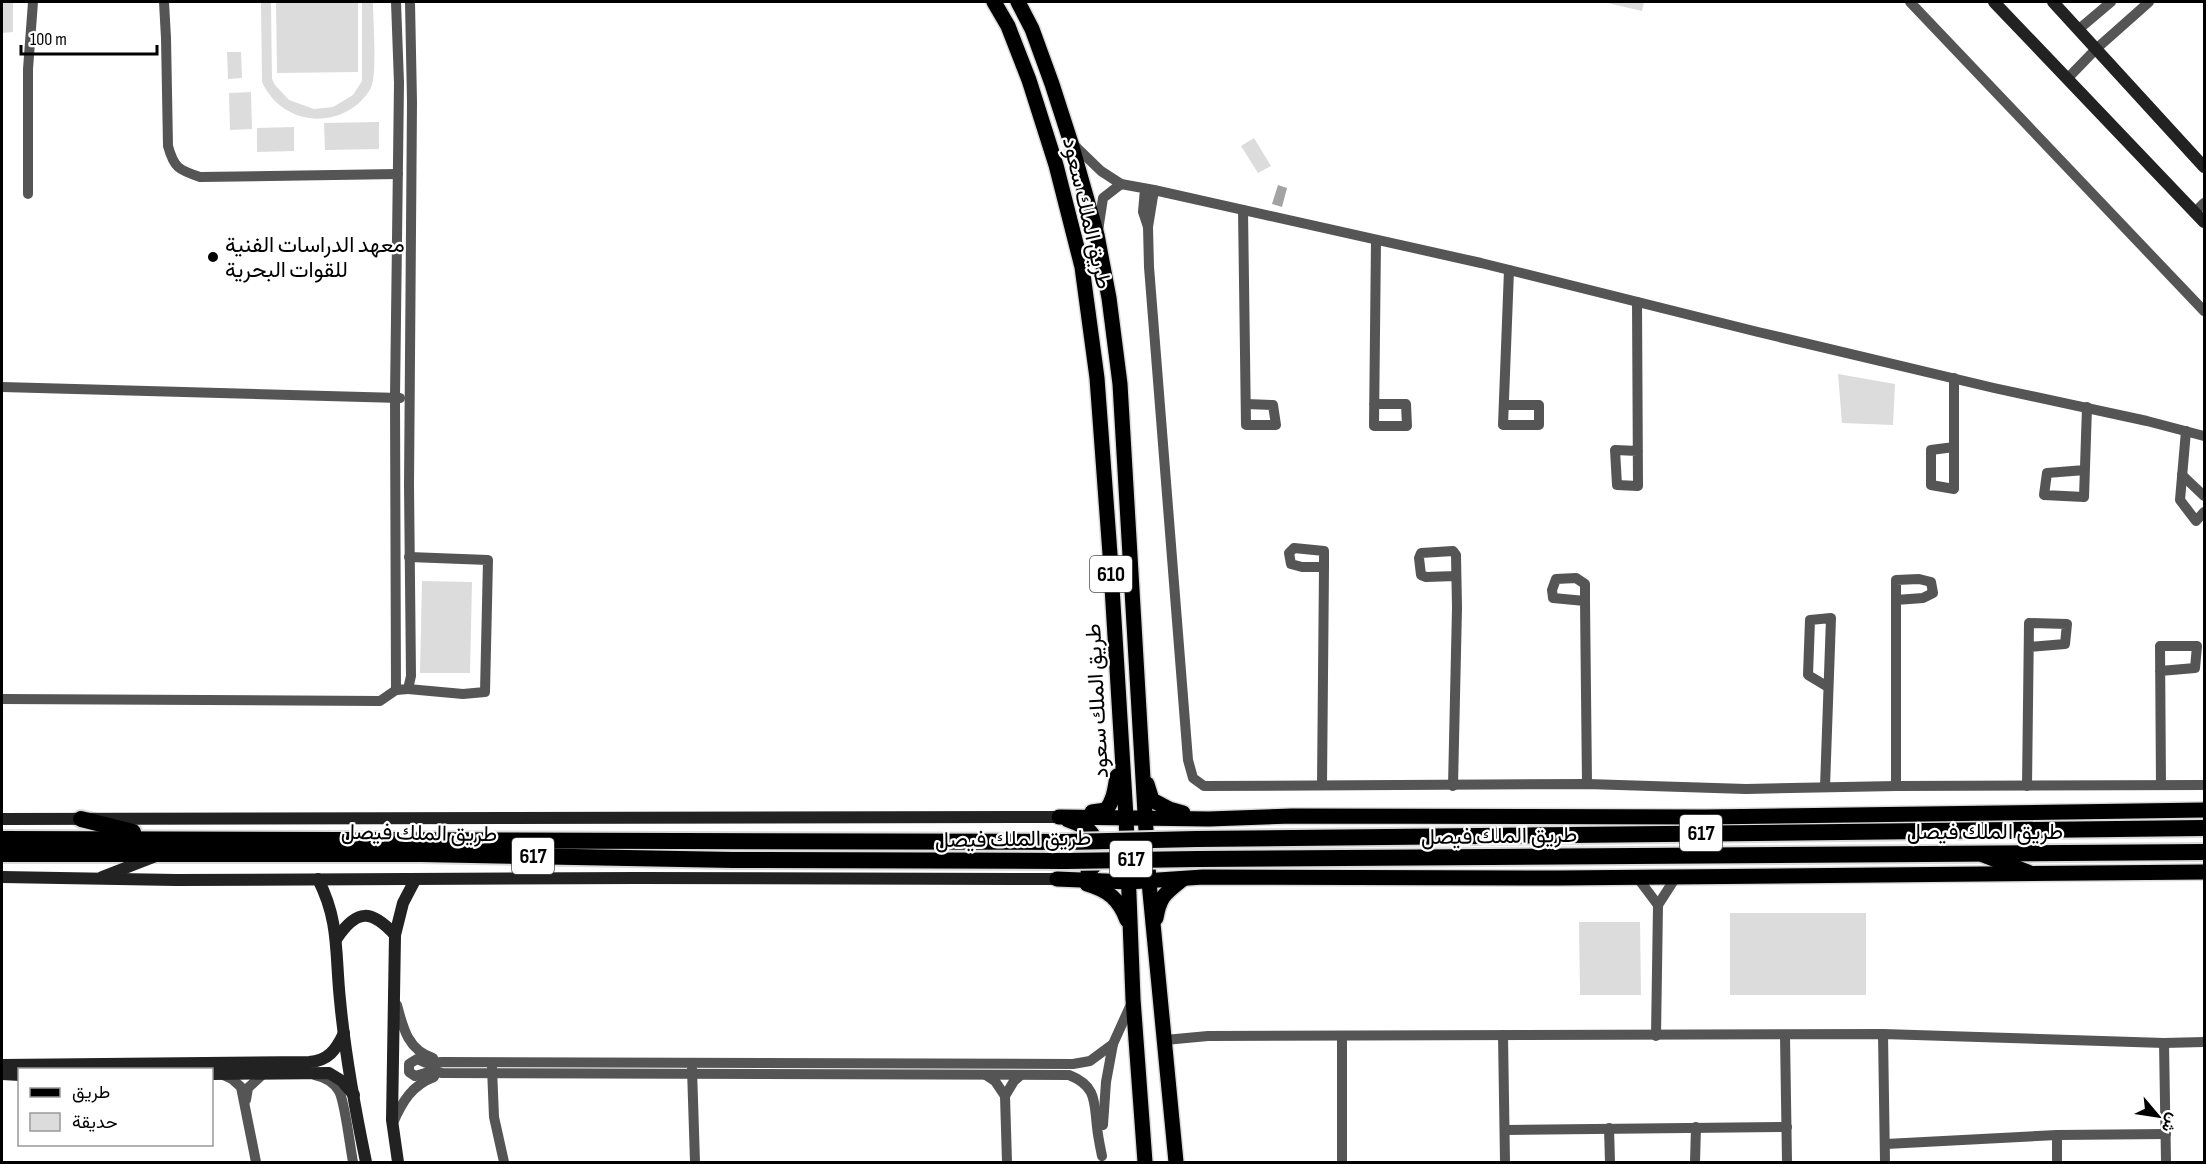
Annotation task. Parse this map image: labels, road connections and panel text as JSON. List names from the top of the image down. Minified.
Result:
{"streets":{"highway":["طريق الملك فيصل","617"],"main road":["طريق الملك سعود","610"]},"places":["معهد الدراسات الفنية للقوات البحرية"],"legend":["طريق","حديقة"],"scale_bar":"100 m","north":"bottom right"}
